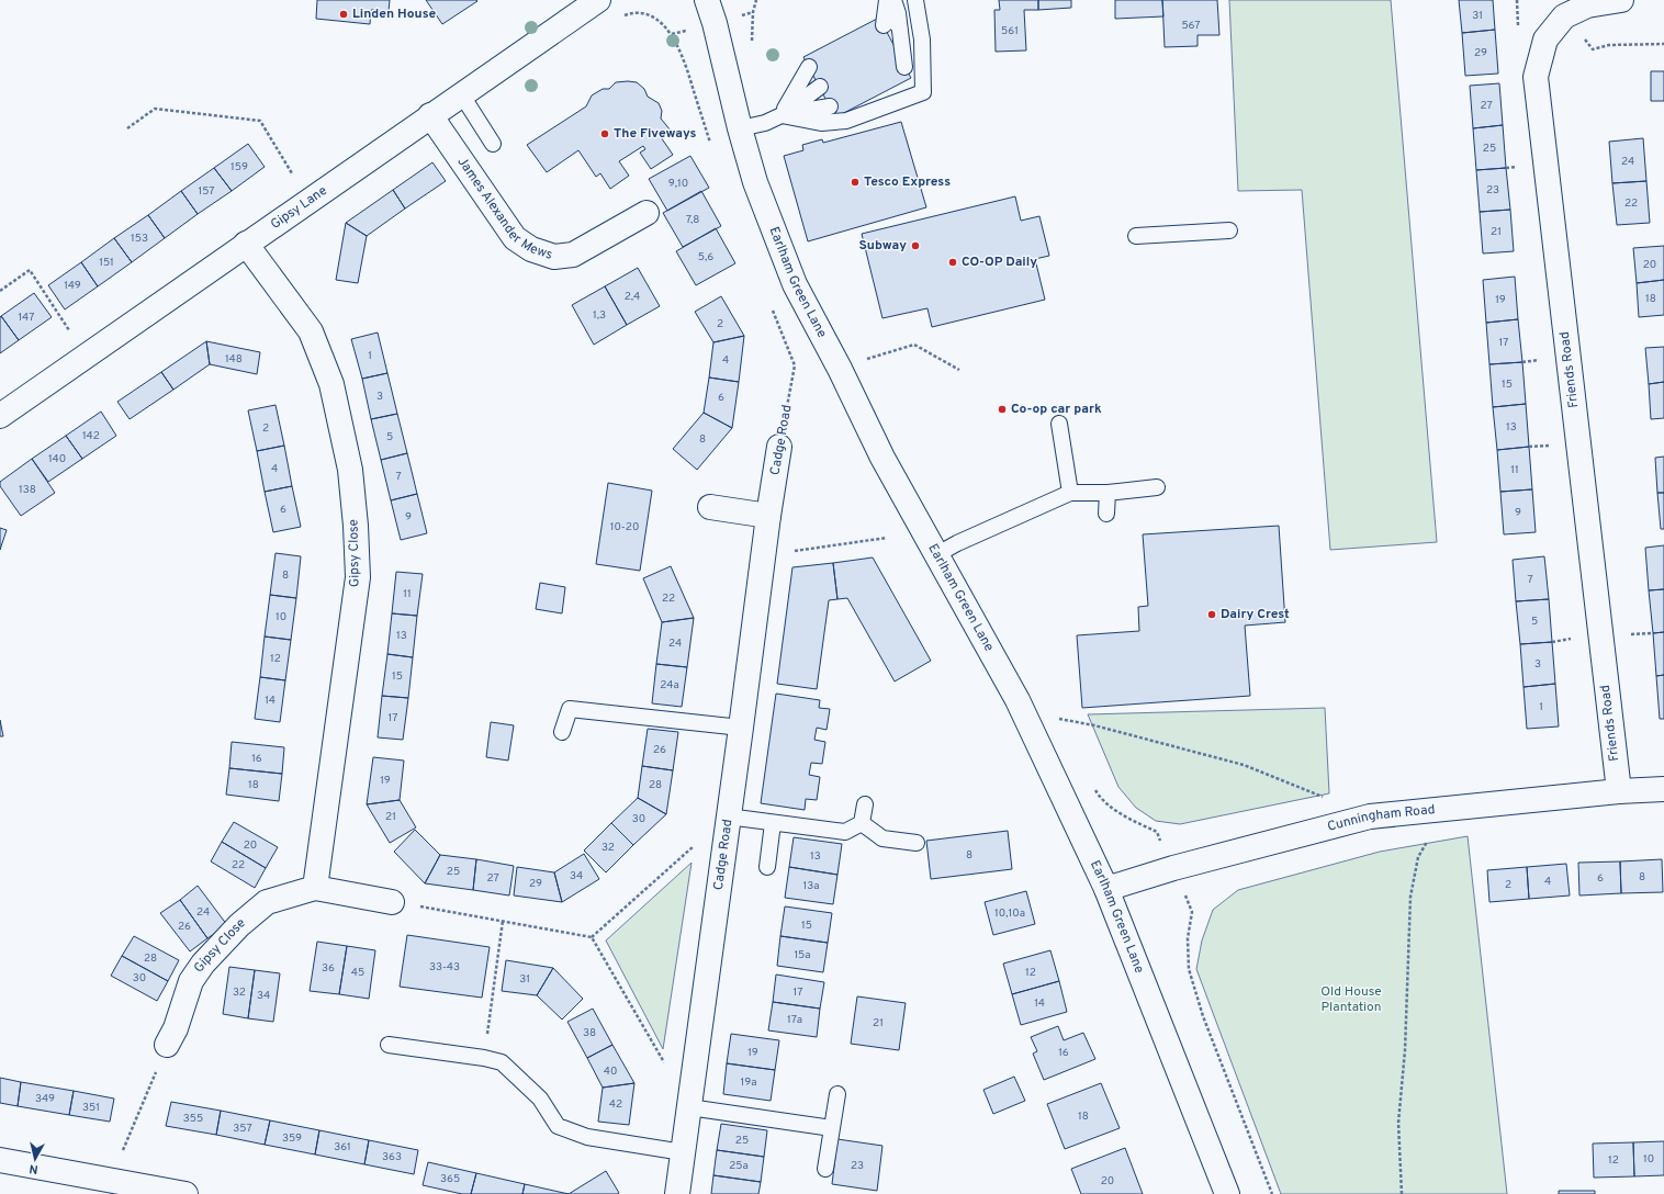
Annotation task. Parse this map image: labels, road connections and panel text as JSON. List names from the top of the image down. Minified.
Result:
{"streets":{"street":["James Alexander Mews","Gipsy Lane","Earlham Green Lane","Friends Road","Cadge Road","Gipsy Close","Cunningham Road"]},"crossings":[["James Alexander Mews","Gipsy Lane"],["Gipsy Lane","Gipsy Close"],["Earlham Green Lane","Cunningham Road"],["Friends Road","Cunningham Road"]],"parks":["Old House Plantation"],"places":["Linden House","The Fiveways","Tesco Express","Subway","CO-OP Daily","Co-op car park","Dairy Crest"],"house_numbers":["31","567","561","29","27","25","24","159","9,10","23","157","22","7,8","21","153","5,6","151","20","149","2,4","18","19","1,3","147","2","17","1","148","4","15","3","6","13","2","142","5","8","140","4","11","7","138","6","9","9","10-20","8","7","11","22","10","5","13","24","12","3","15","24a","14","1","17","26","16","19","18","28","21","30","20","32","8","13","22","25","34","8","27","6","4","29","2","13a","24","10,10a","15","26","15a","28","33-43","36","45","12","30","31","32","17","34","14","17a","21","38","19","16","40","19a","349","42","351","18","355","357","359","25","361","363","10","12","25a","23","365","20"],"north":"bottom"}
